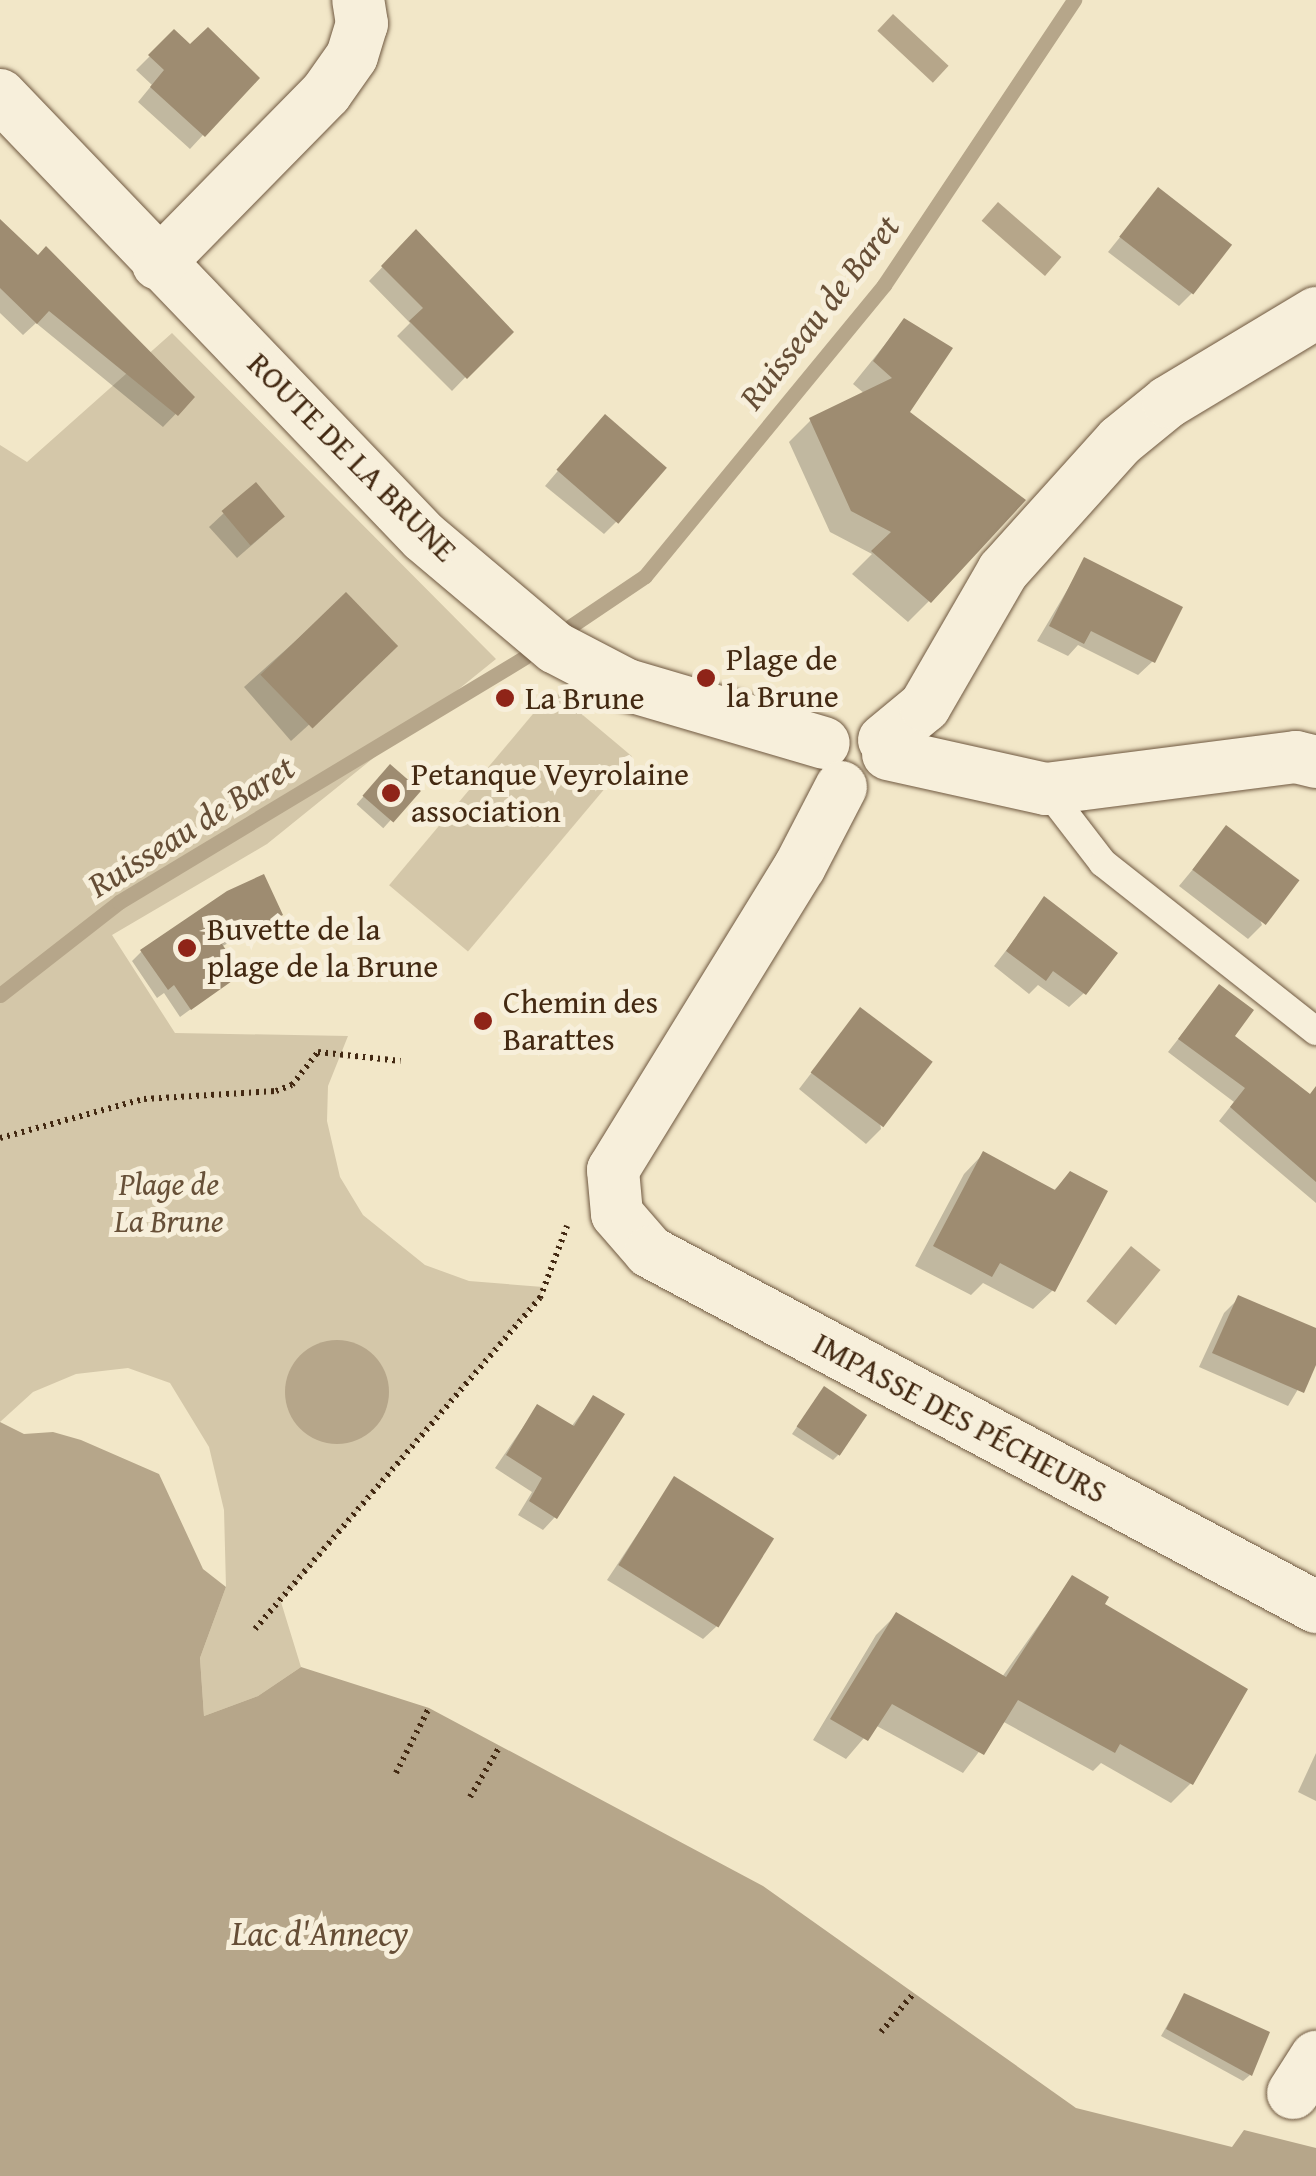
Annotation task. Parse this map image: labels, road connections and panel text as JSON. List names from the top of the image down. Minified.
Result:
{"streets":{"street":["ROUTE DE LA BRUNE","IMPASSE DES PÉCHEURS"]},"crossings":[["ROUTE DE LA BRUNE","IMPASSE DES PÉCHEURS"]],"water":["Ruisseau de Baret","Lac d'Annecy"],"parks":["Plage de La Brune"],"places":["Plage de la Brune","La Brune","Petanque Veyrolaine association","Buvette de la plage de la Brune","Chemin des Barattes"]}
